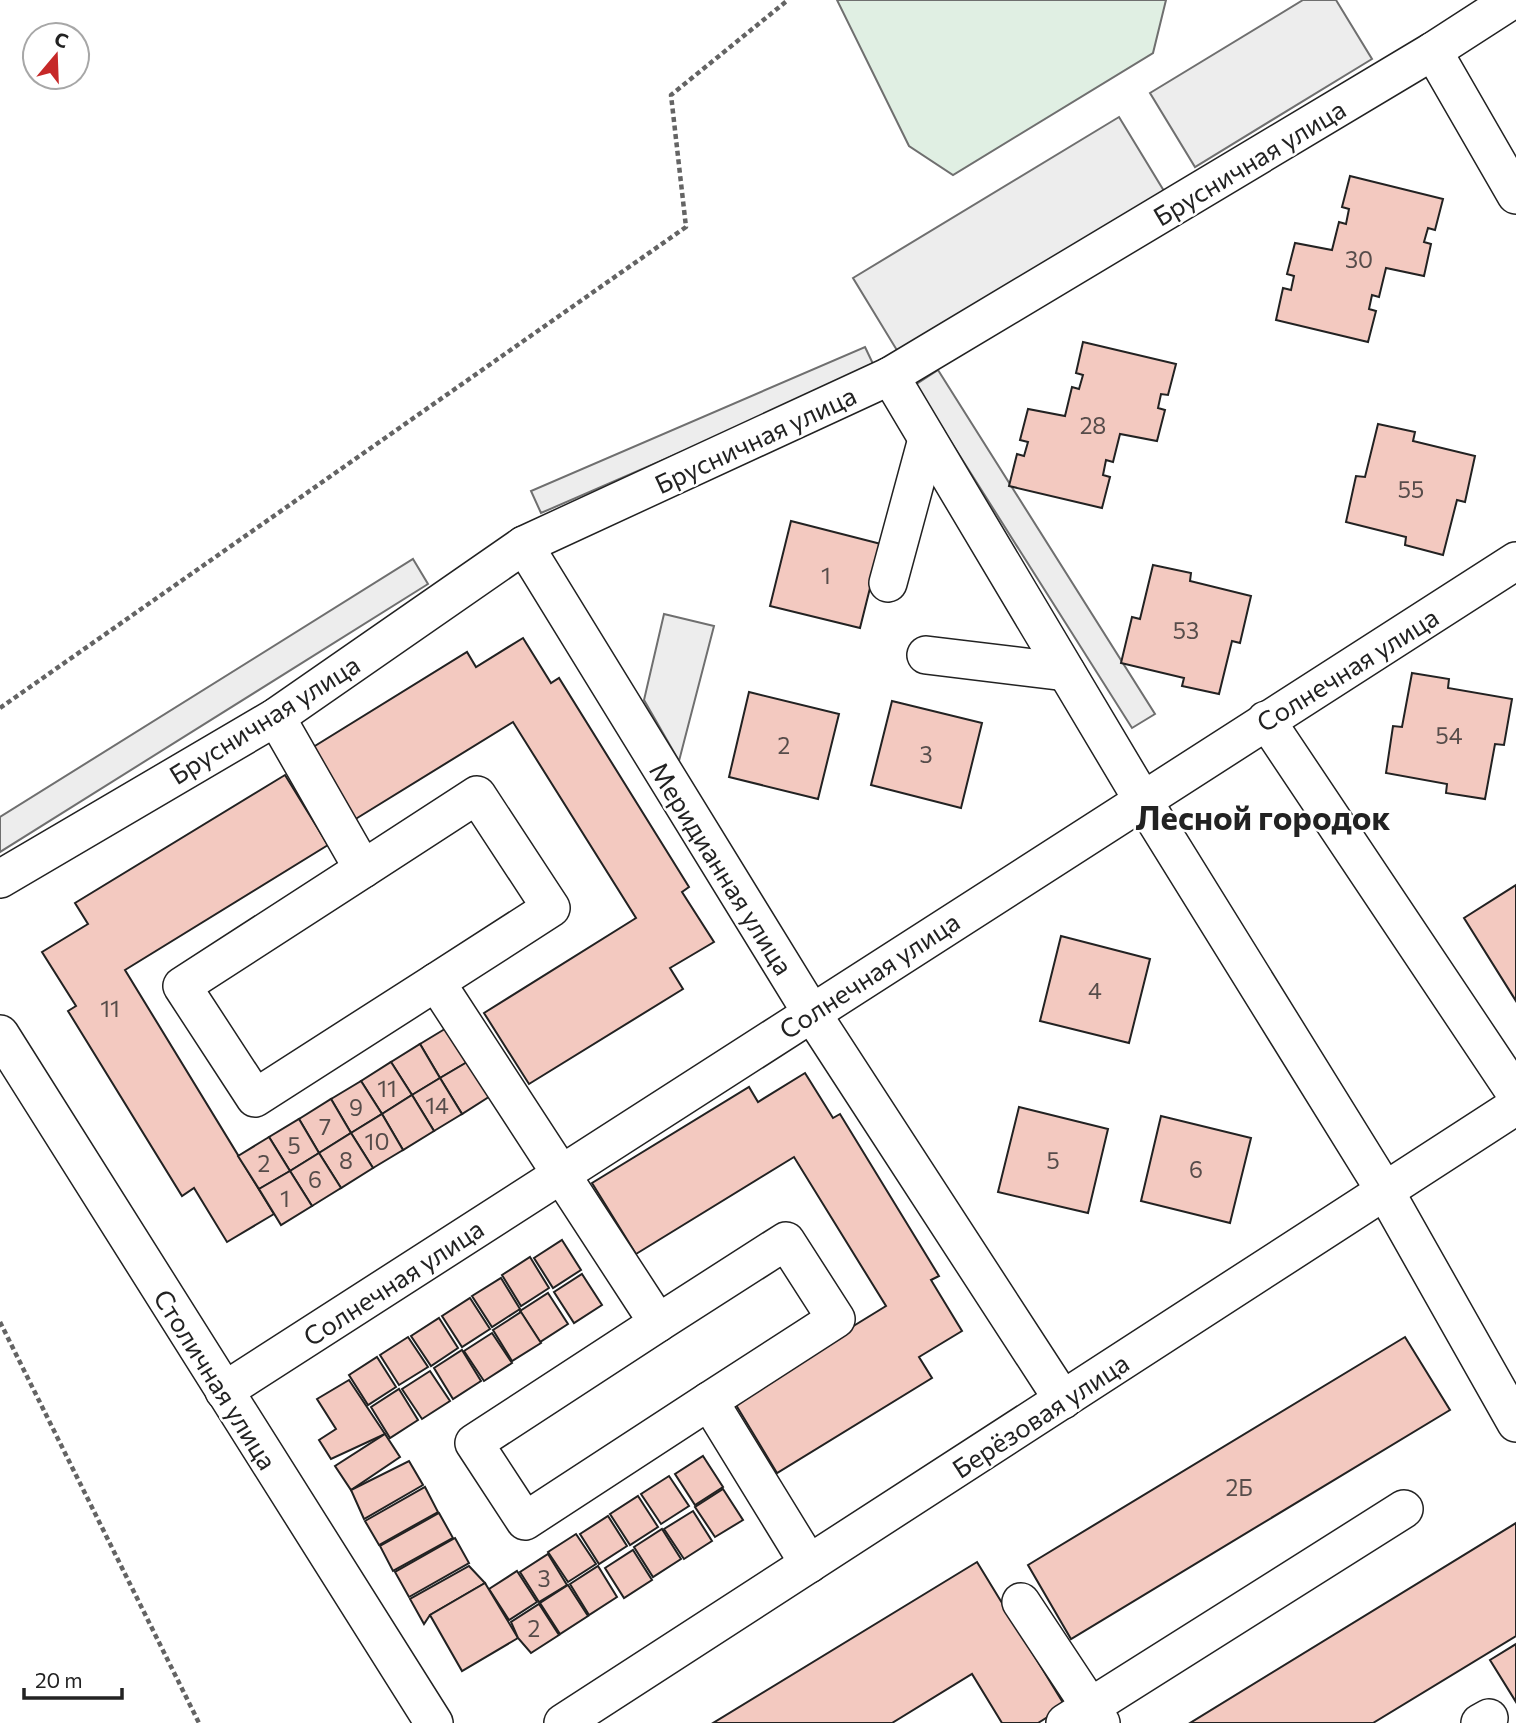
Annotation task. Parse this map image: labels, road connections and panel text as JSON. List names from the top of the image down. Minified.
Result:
{"streets":{"street":["Брусничная улица","Солнечная улица","Меридианная улица","Столичная улица","Берёзовая улица"]},"crossings":[["Брусничная улица","Меридианная улица"],["Солнечная улица","Меридианная улица"],["Солнечная улица","Столичная улица"],["Меридианная улица","Берёзовая улица"]],"districts":["Лесной городок"],"house_numbers":["30","28","55","1","53","54","2","3","4","11","11","14","9","7","10","5","8","5","2","6","6","1","2Б","3","2"],"scale_bar":"20 m","north":"top"}
